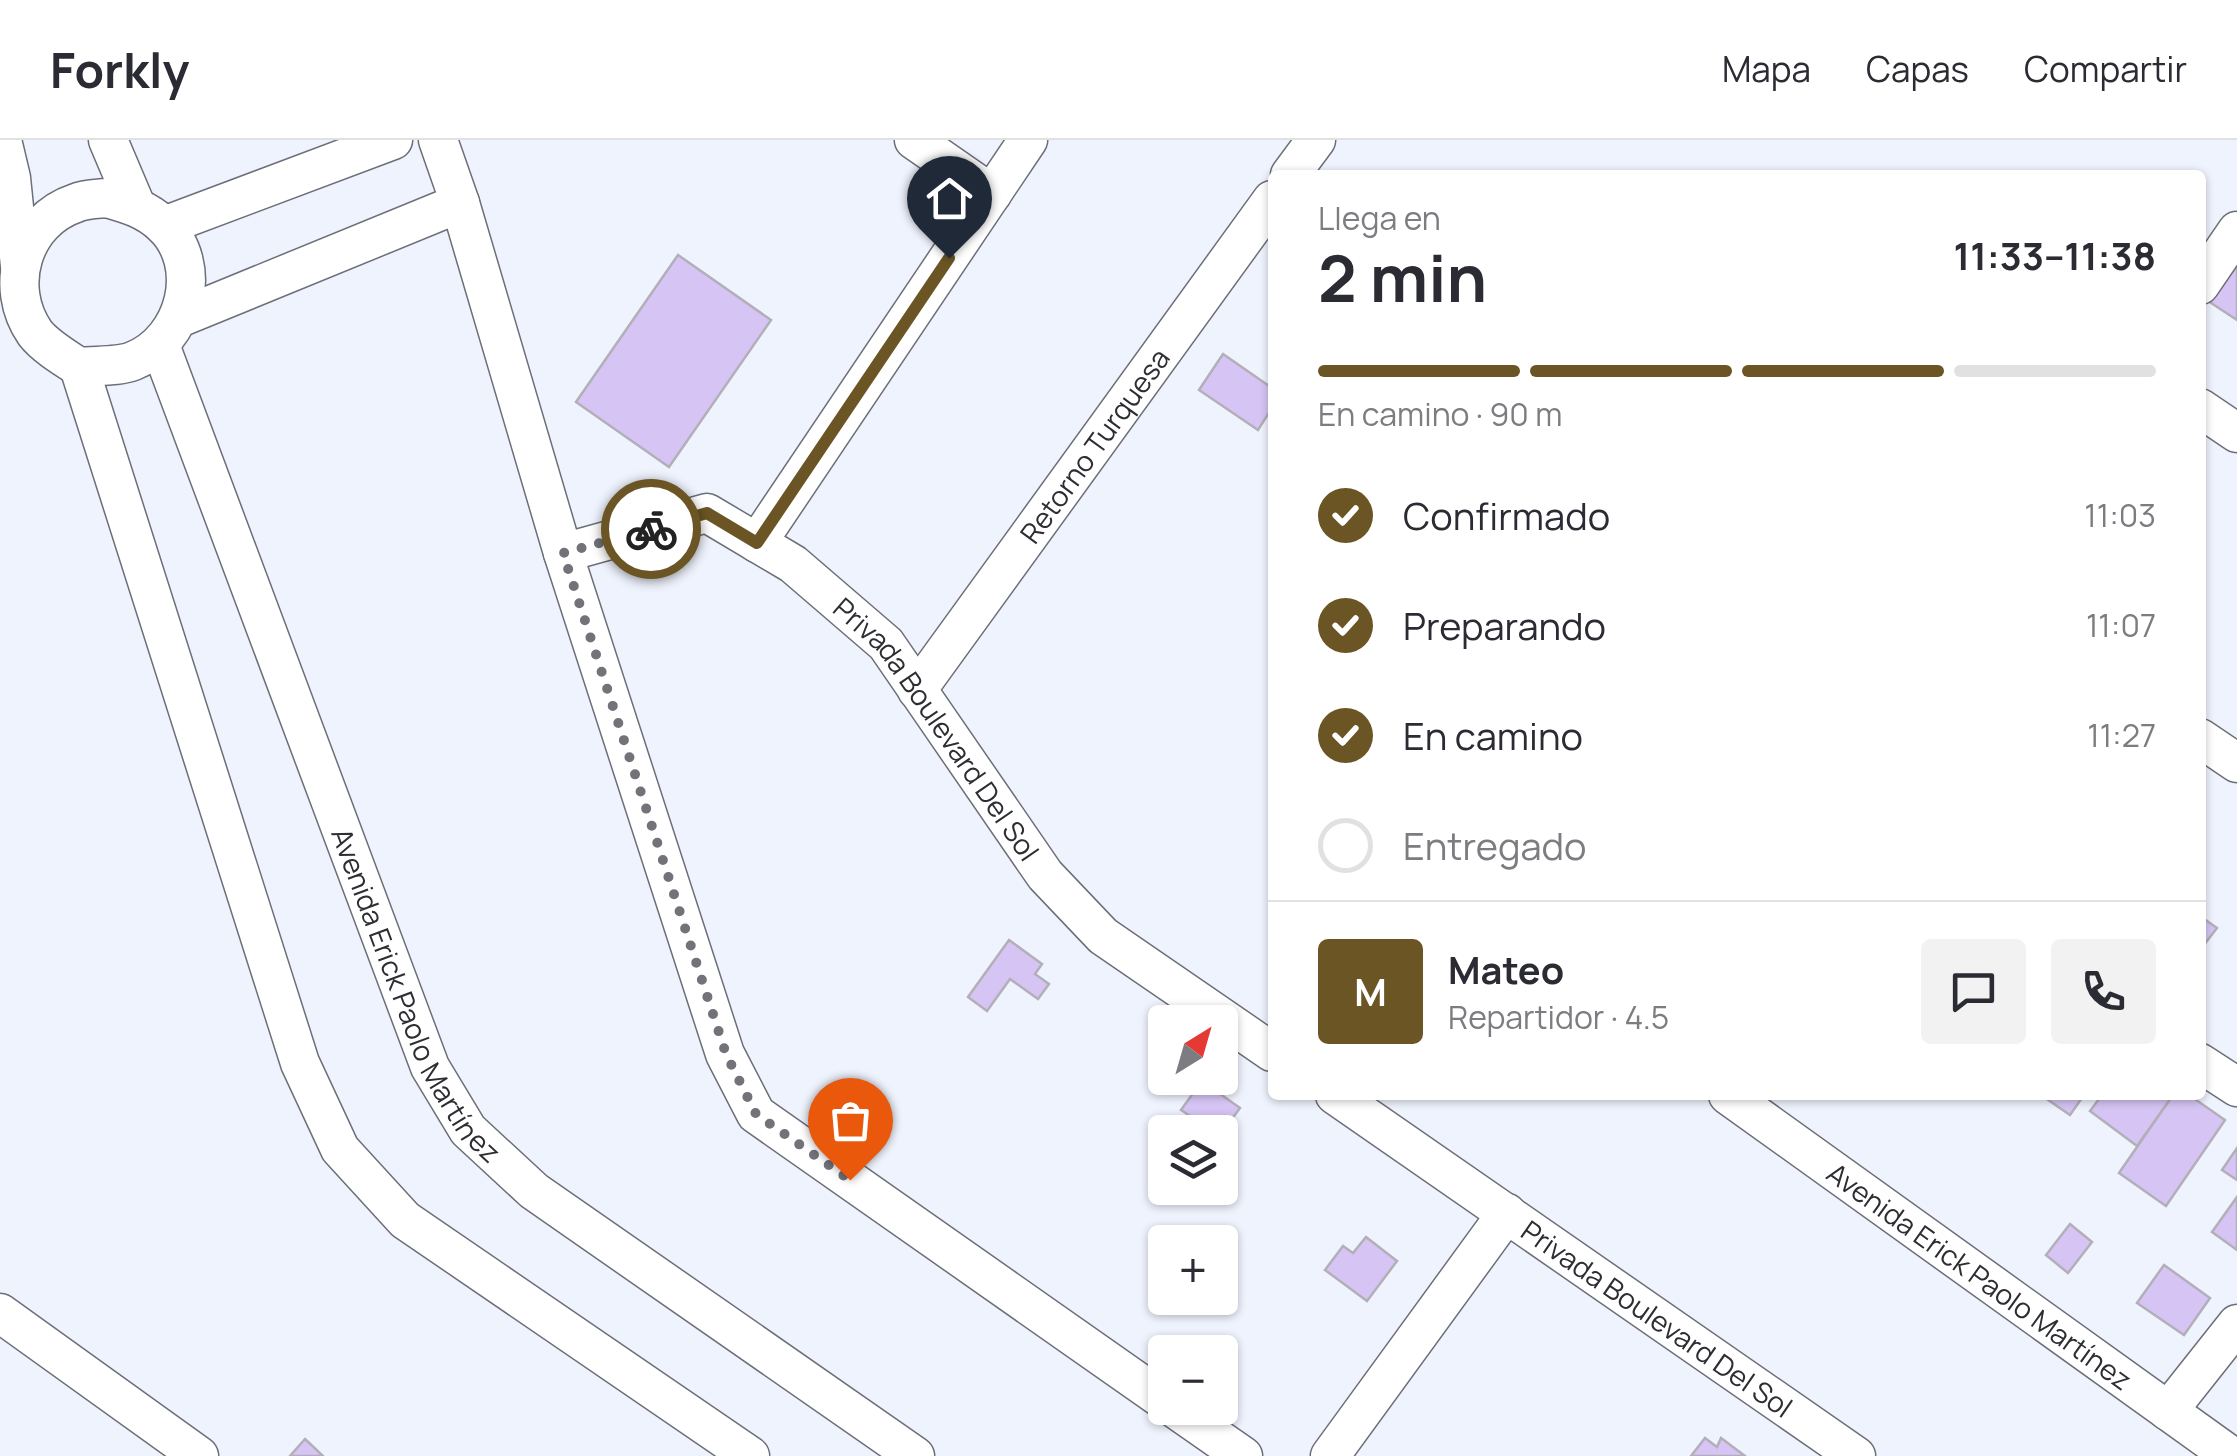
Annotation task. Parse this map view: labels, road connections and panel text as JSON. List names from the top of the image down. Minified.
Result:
{"streets":{"street":["Retorno Turquesa","Privada Boulevard Del Sol","Avenida Erick Paolo Martínez"]},"crossings":[["Retorno Turquesa","Privada Boulevard Del Sol"]],"north":"top right","page":{"header":"Forkly","nav":["Mapa","Capas","Compartir"],"heading":["2 min","Llega en","11:33–11:38"],"panel":["Mateo","Repartidor · 4.5"],"bar":"En camino · 90 m","list":[["Confirmado","11:03"],["Preparando","11:07"],["En camino","11:27"],"Entregado"],"round":"M","map_buttons":["+","−"]}}
